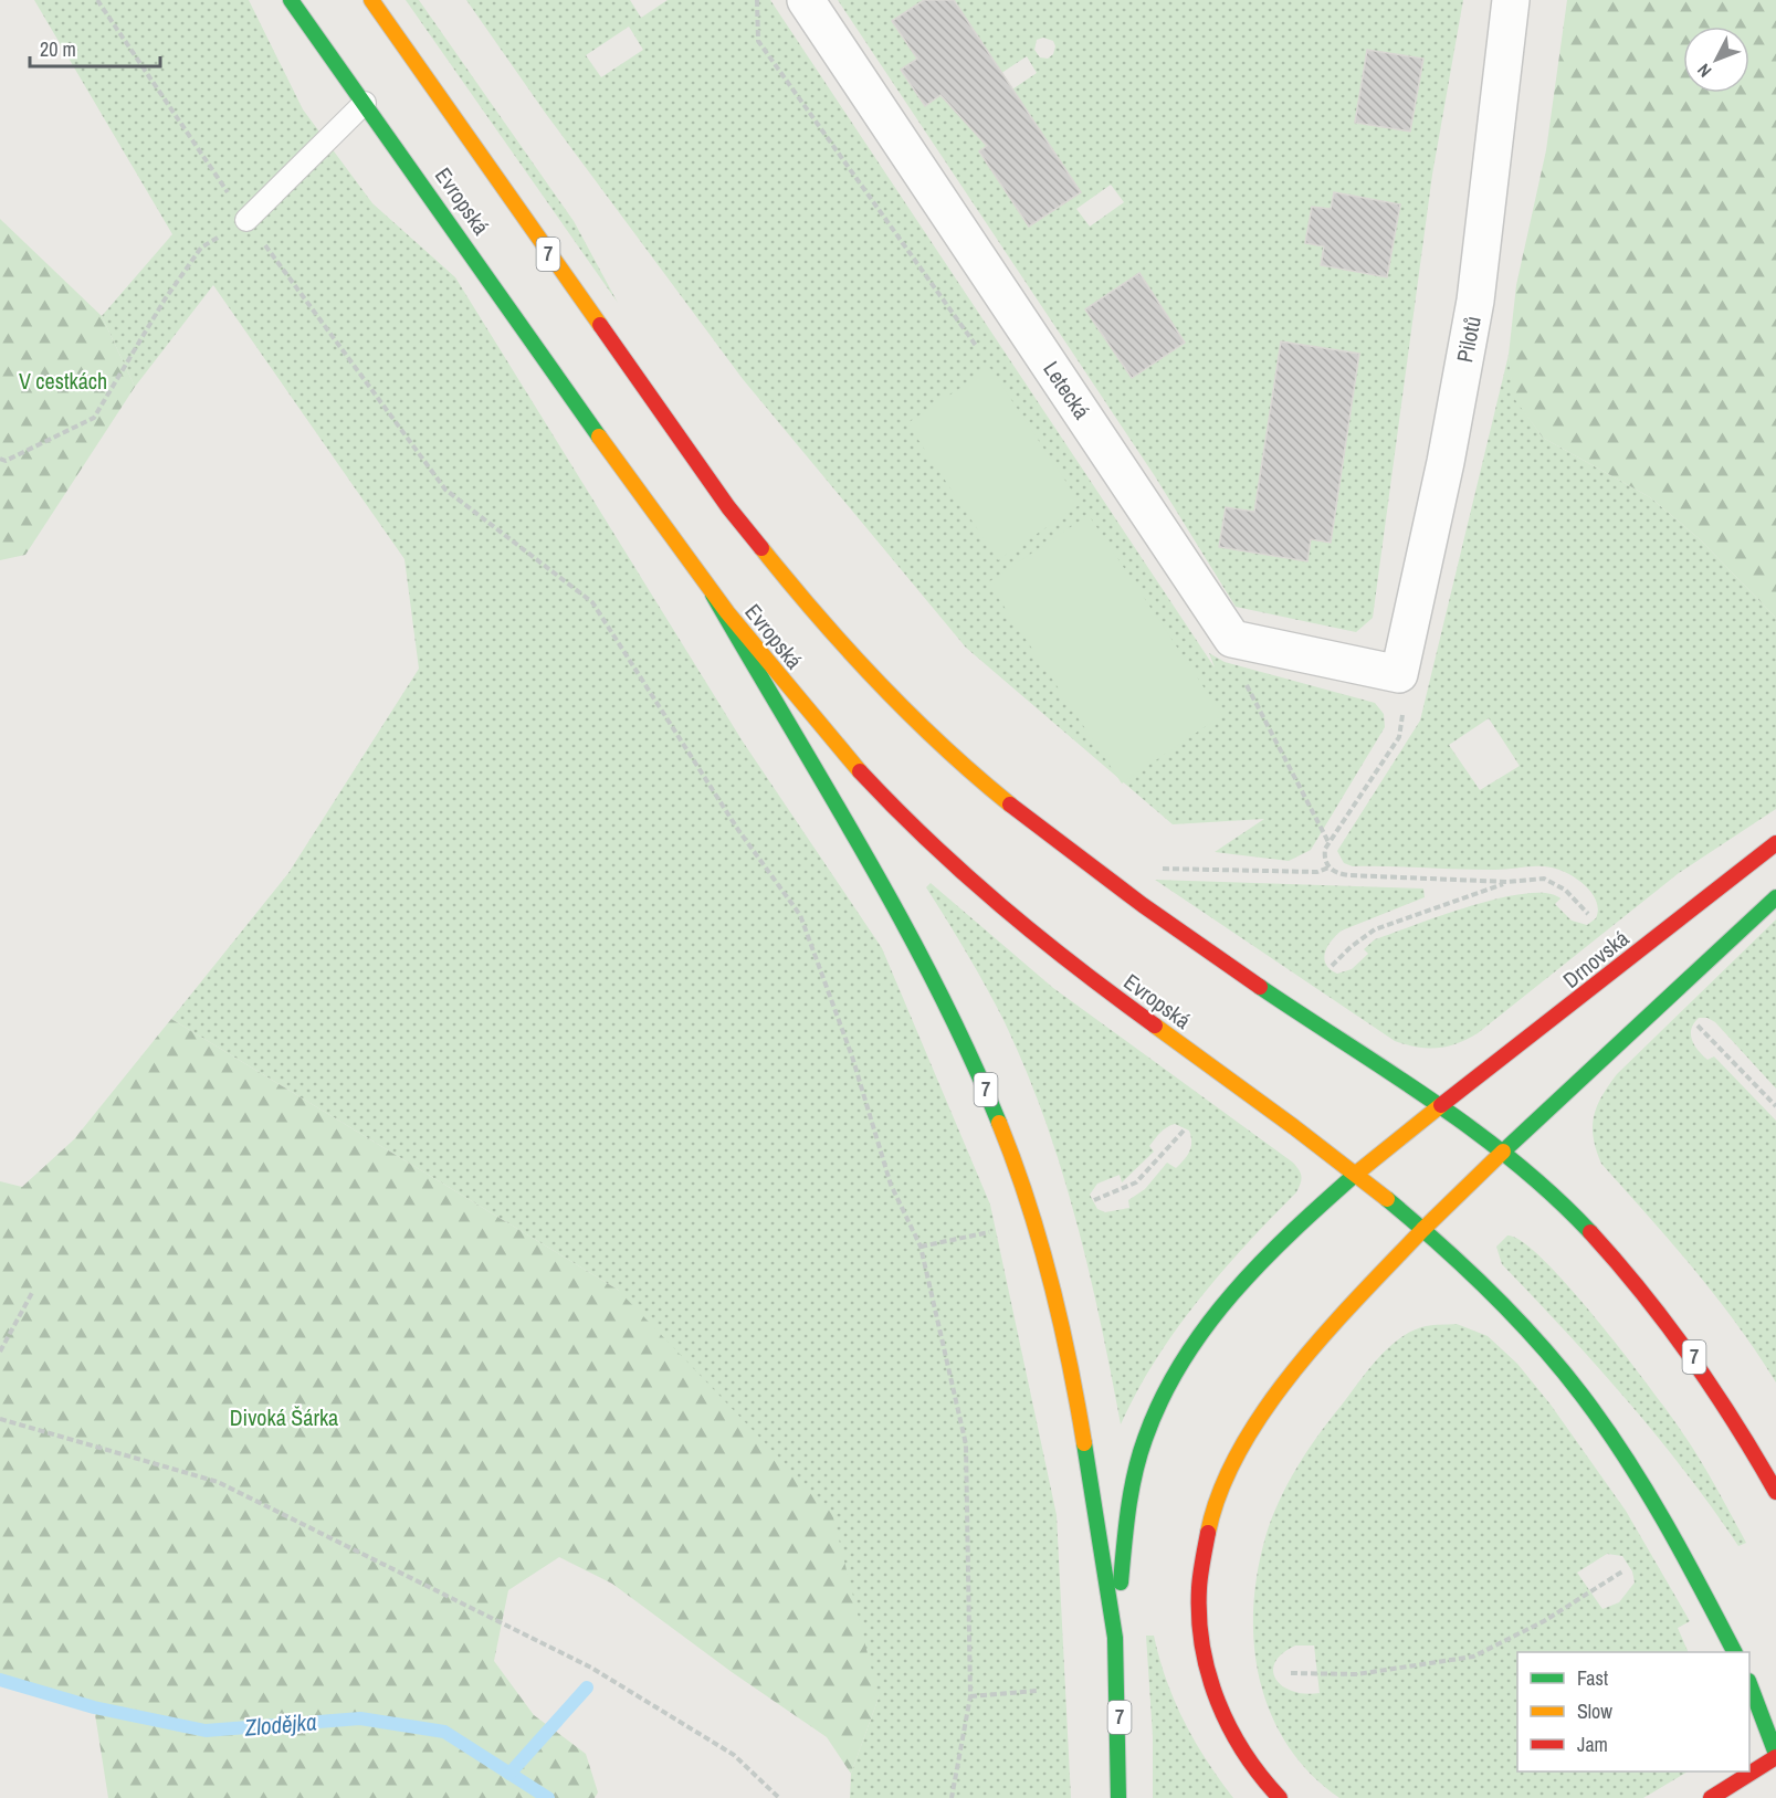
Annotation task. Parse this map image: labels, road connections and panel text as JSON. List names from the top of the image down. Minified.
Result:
{"streets":{"main road":["Evropská","7","Drnovská"],"street":["Pilotů","Letecká"]},"crossings":[["Evropská","7"],["Evropská","Drnovská"],["7","Drnovská"]],"water":["Zlodějka"],"parks":["V cestkách","Divoká Šárka"],"legend":["Fast","Slow","Jam"],"scale_bar":"20 m","north":"bottom left"}
